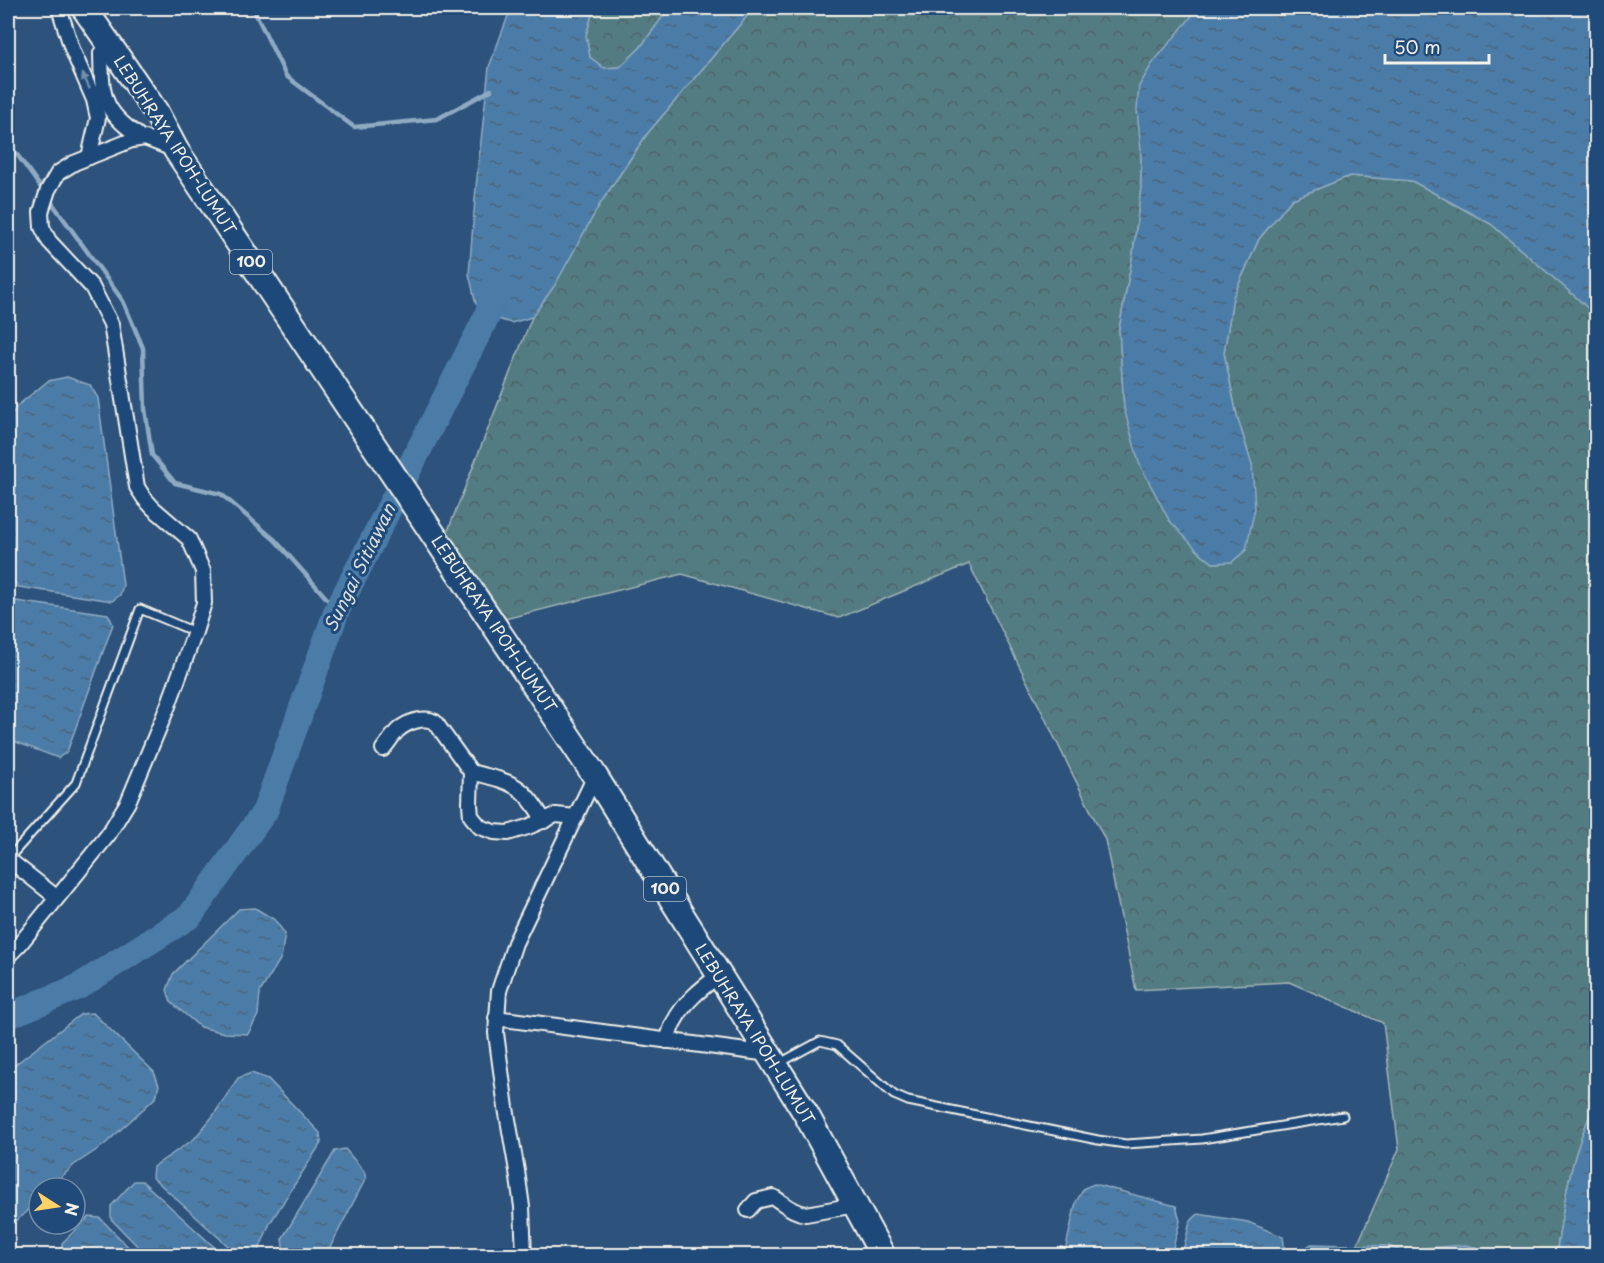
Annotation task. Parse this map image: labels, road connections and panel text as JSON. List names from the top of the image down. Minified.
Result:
{"streets":{"highway":["LEBUHRAYA IPOH-LUMUT","100"]},"water":["Sungai Sitiawan"],"scale_bar":"50 m","north":"right"}
